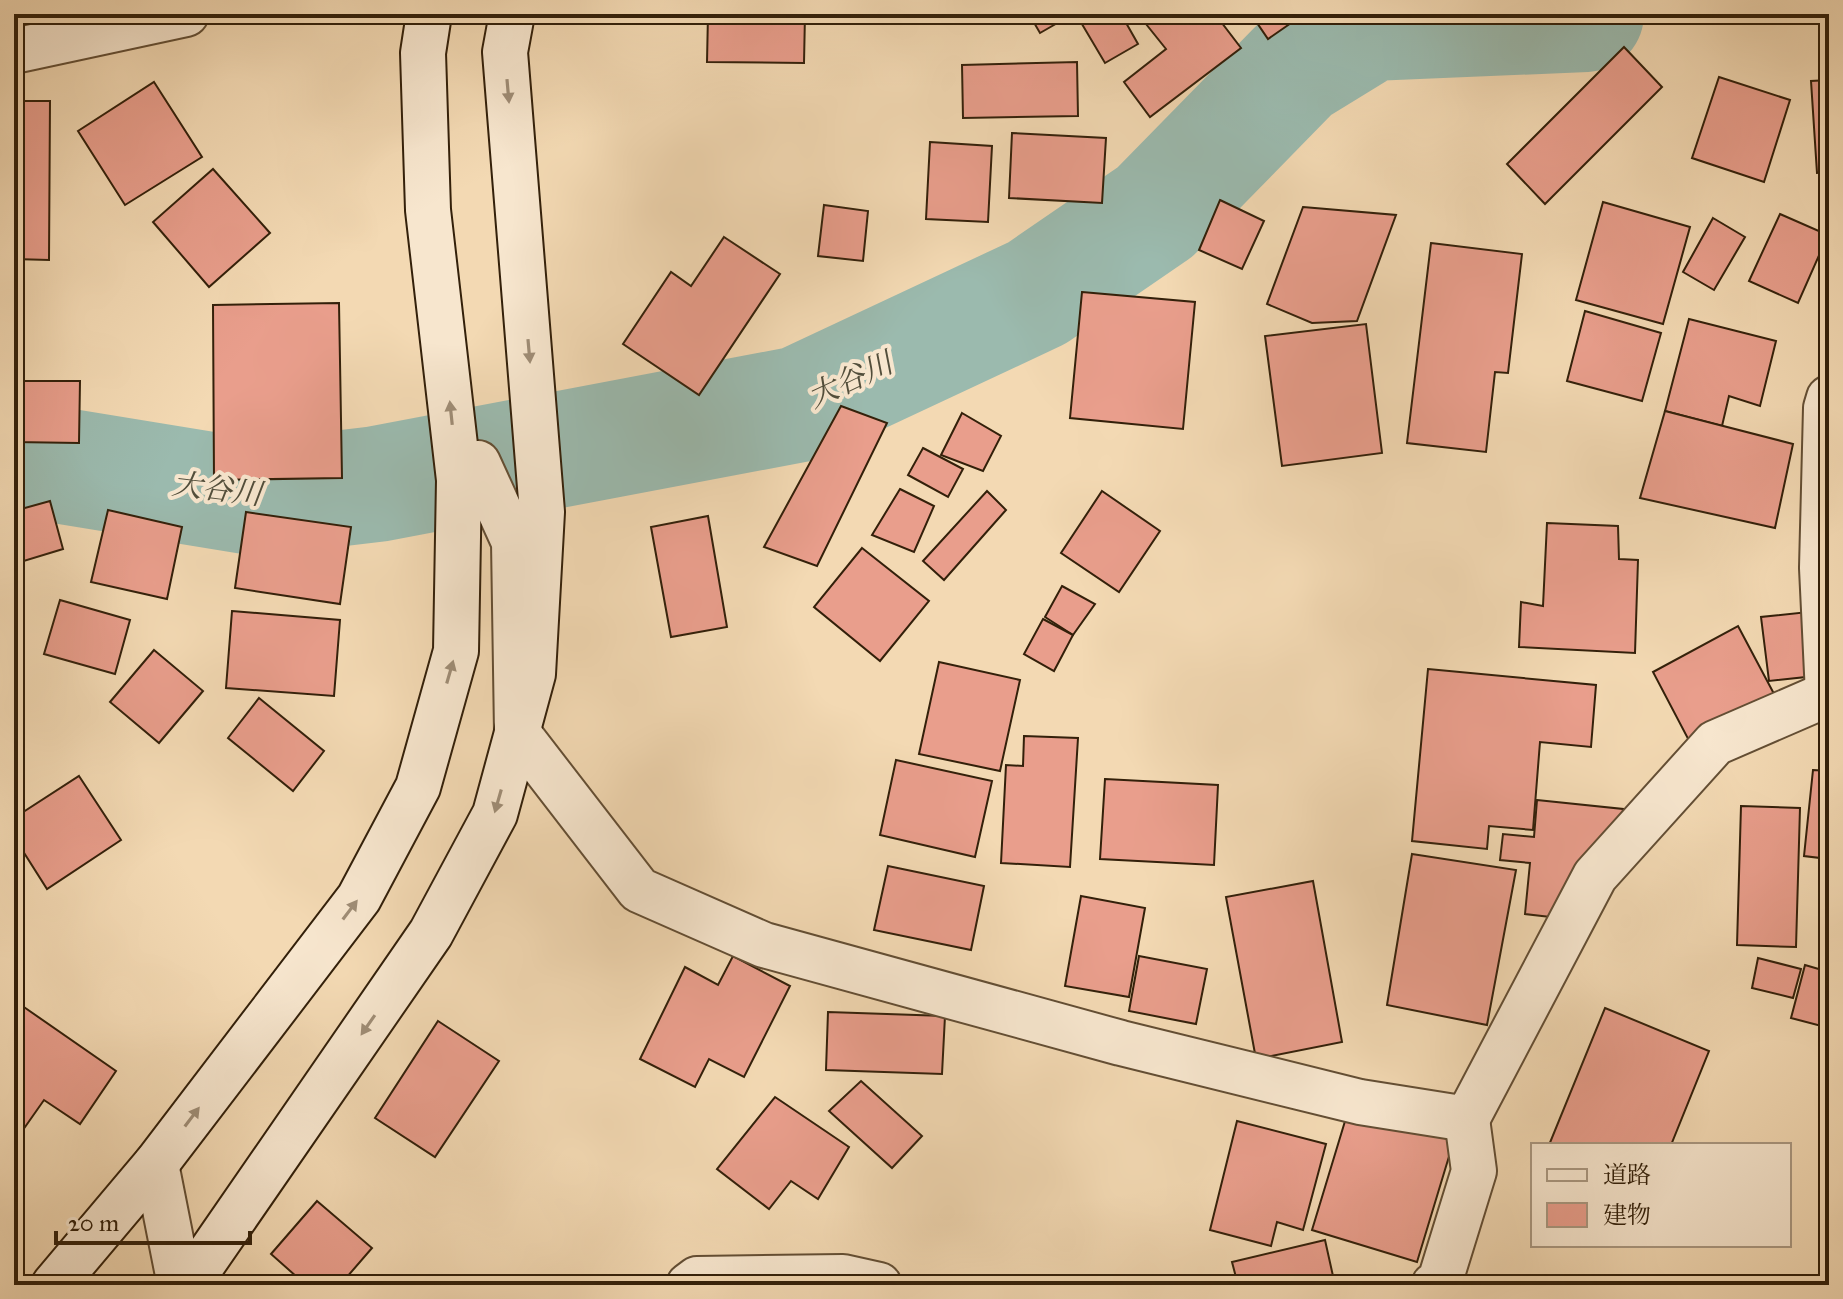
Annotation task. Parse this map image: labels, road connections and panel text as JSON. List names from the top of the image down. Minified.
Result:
{"water":["大谷川"],"legend":["道路","建物"],"scale_bar":"20 m"}
